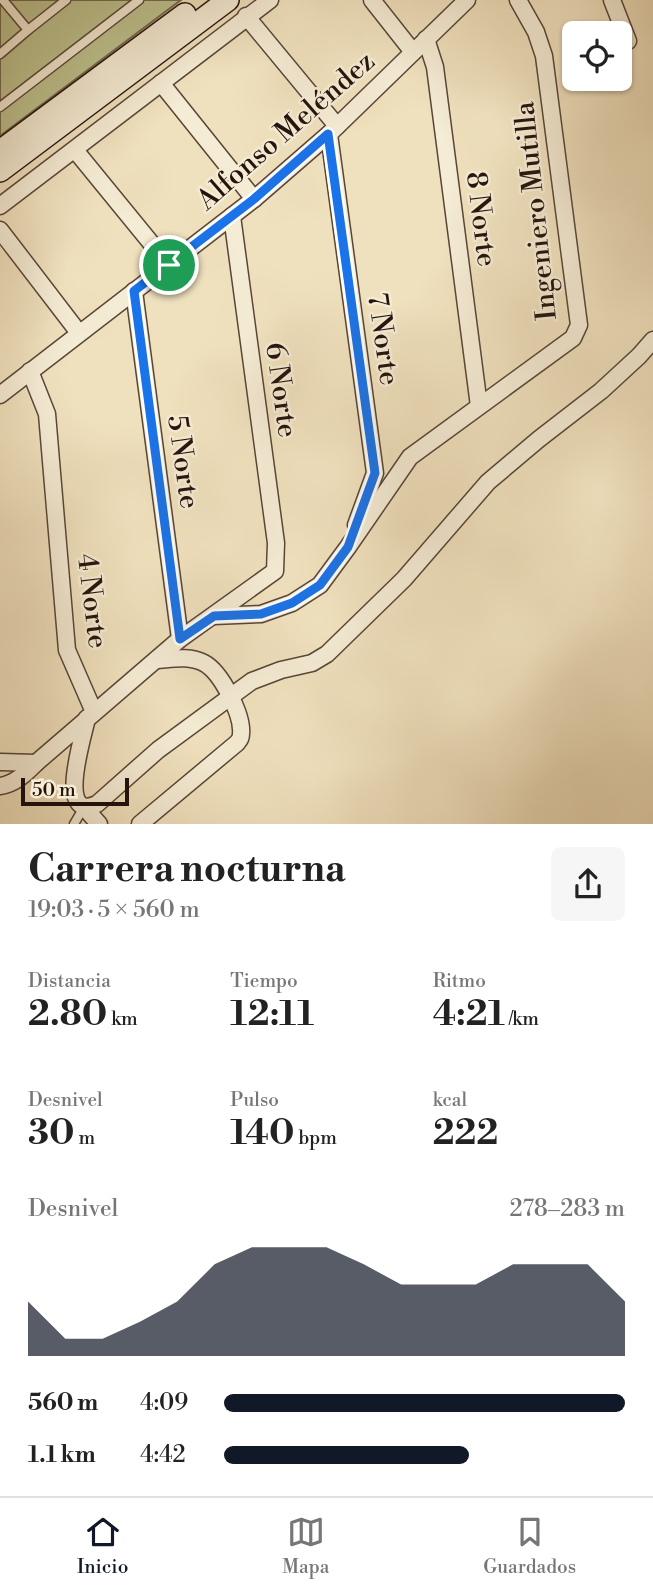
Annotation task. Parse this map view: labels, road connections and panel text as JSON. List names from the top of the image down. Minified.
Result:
{"streets":{"street":["Alfonso Meléndez","Ingeniero Mutilla","8 Norte","7 Norte","6 Norte","5 Norte","4 Norte"]},"crossings":[["Alfonso Meléndez","8 Norte"],["Alfonso Meléndez","7 Norte"],["Alfonso Meléndez","6 Norte"],["Alfonso Meléndez","5 Norte"],["Alfonso Meléndez","4 Norte"],["Ingeniero Mutilla","8 Norte"]],"scale_bar":"50 m","page":{"scale":"50 m","heading":["Carrera nocturna","19:03 · 5 × 560 m"],"stats":[["Distancia","2.80 km"],["Tiempo","12:11"],["Ritmo","4:21 /km"],["Desnivel","30 m"],["Pulso","140 bpm"],["kcal","222"]],"chart":["Desnivel","278–283 m"],"list":[{"name":"560 m","note":"4:09"},{"name":"1.1 km","note":"4:42"}],"tabs":["Inicio","Mapa","Guardados"]}}
